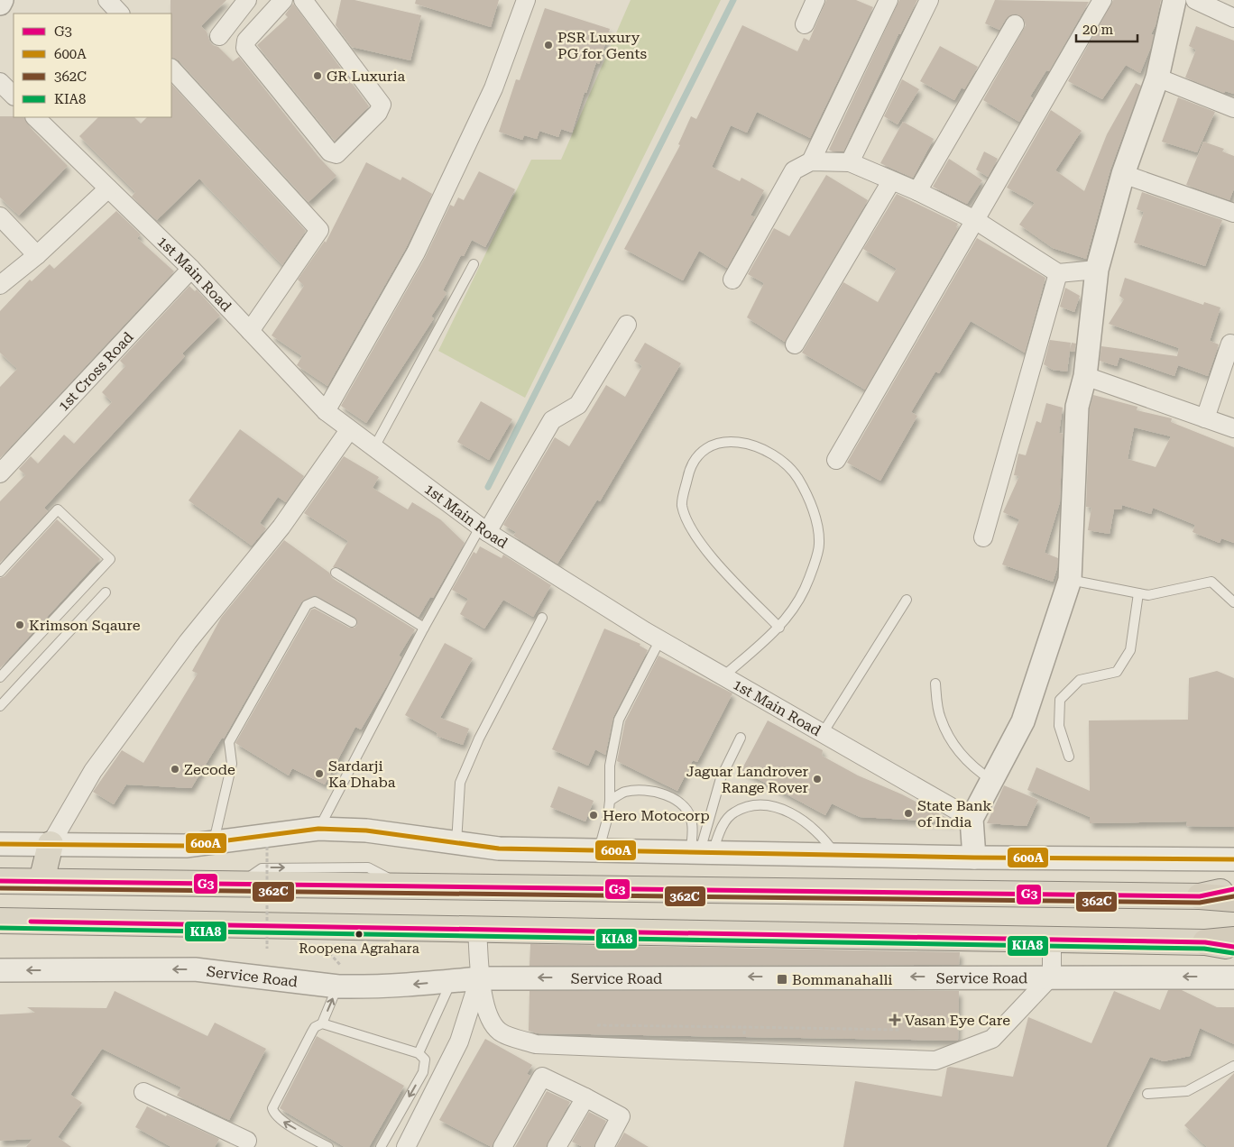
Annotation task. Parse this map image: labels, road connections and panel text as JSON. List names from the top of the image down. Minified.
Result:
{"streets":{"street":["1st Main Road","1st Cross Road","Service Road"]},"crossings":[["1st Main Road","1st Cross Road"]],"places":{"other":["PSR Luxury PG for Gents","GR Luxuria","Krimson Sqaure","Zecode","Sardarji Ka Dhaba","Jaguar Landrover Range Rover","State Bank of India","Hero Motocorp","Roopena Agrahara"],"transit":["Bommanahalli"],"health":["Vasan Eye Care"]},"lines":["transit line 600A","transit line G3","transit line 362C","transit line KIA8"],"legend":["G3","600A","362C","KIA8"],"scale_bar":"20 m"}
